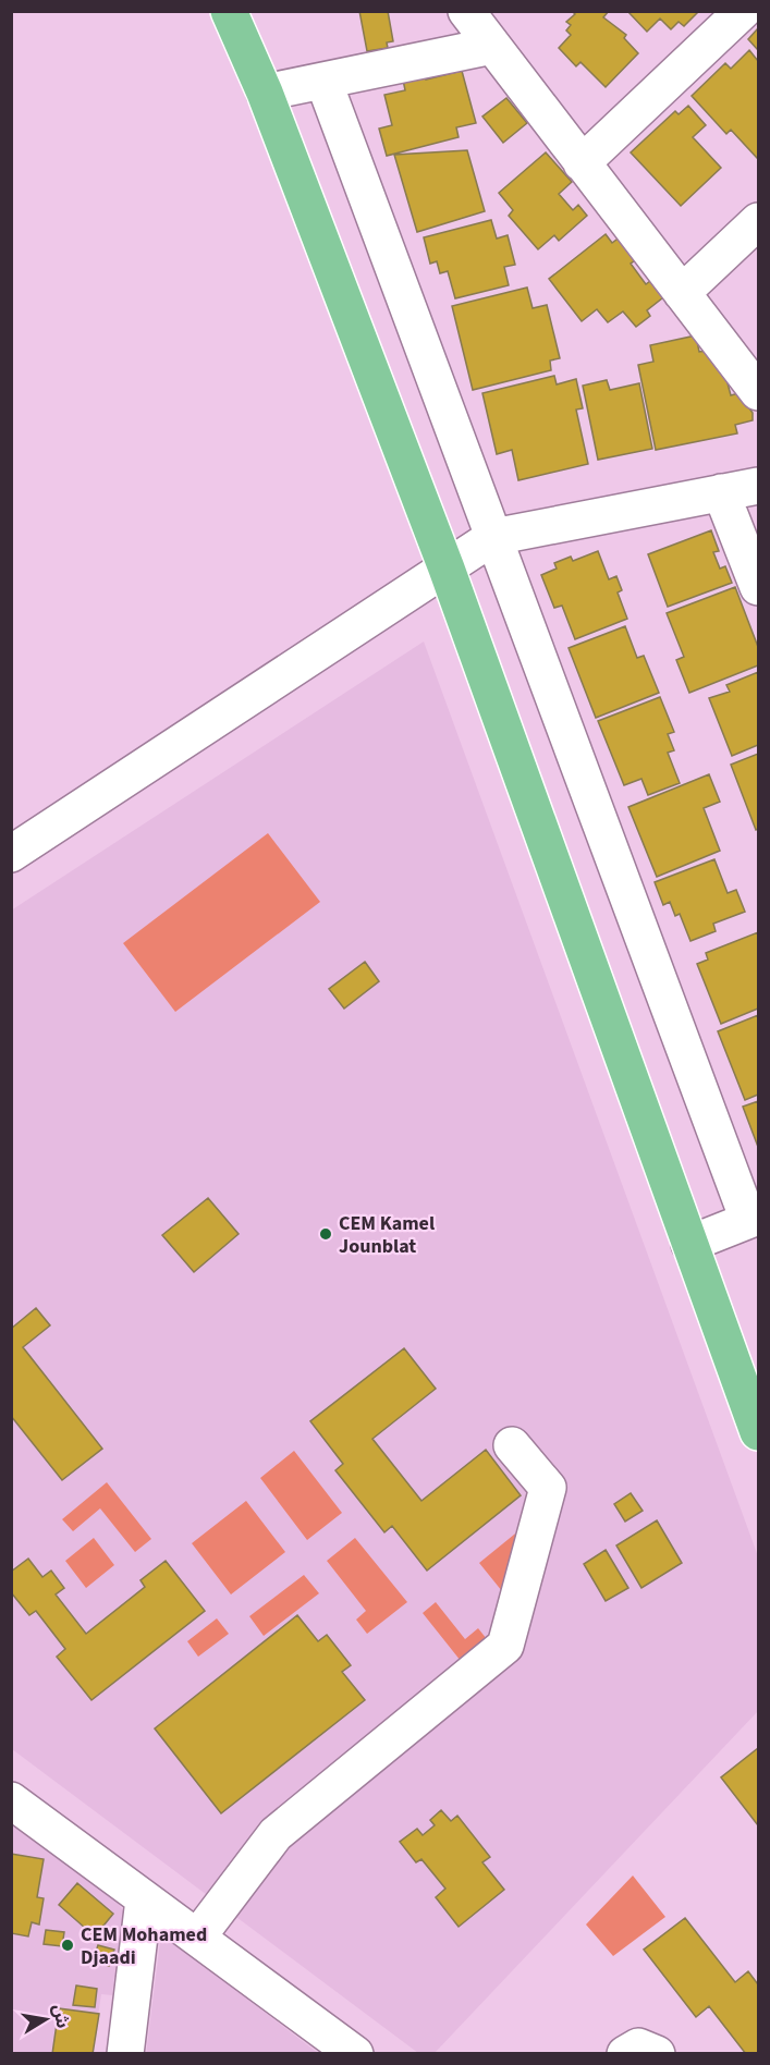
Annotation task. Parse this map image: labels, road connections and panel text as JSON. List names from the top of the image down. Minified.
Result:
{"places":["CEM Kamel Jounblat","CEM Mohamed Djaadi"],"north":"right"}
